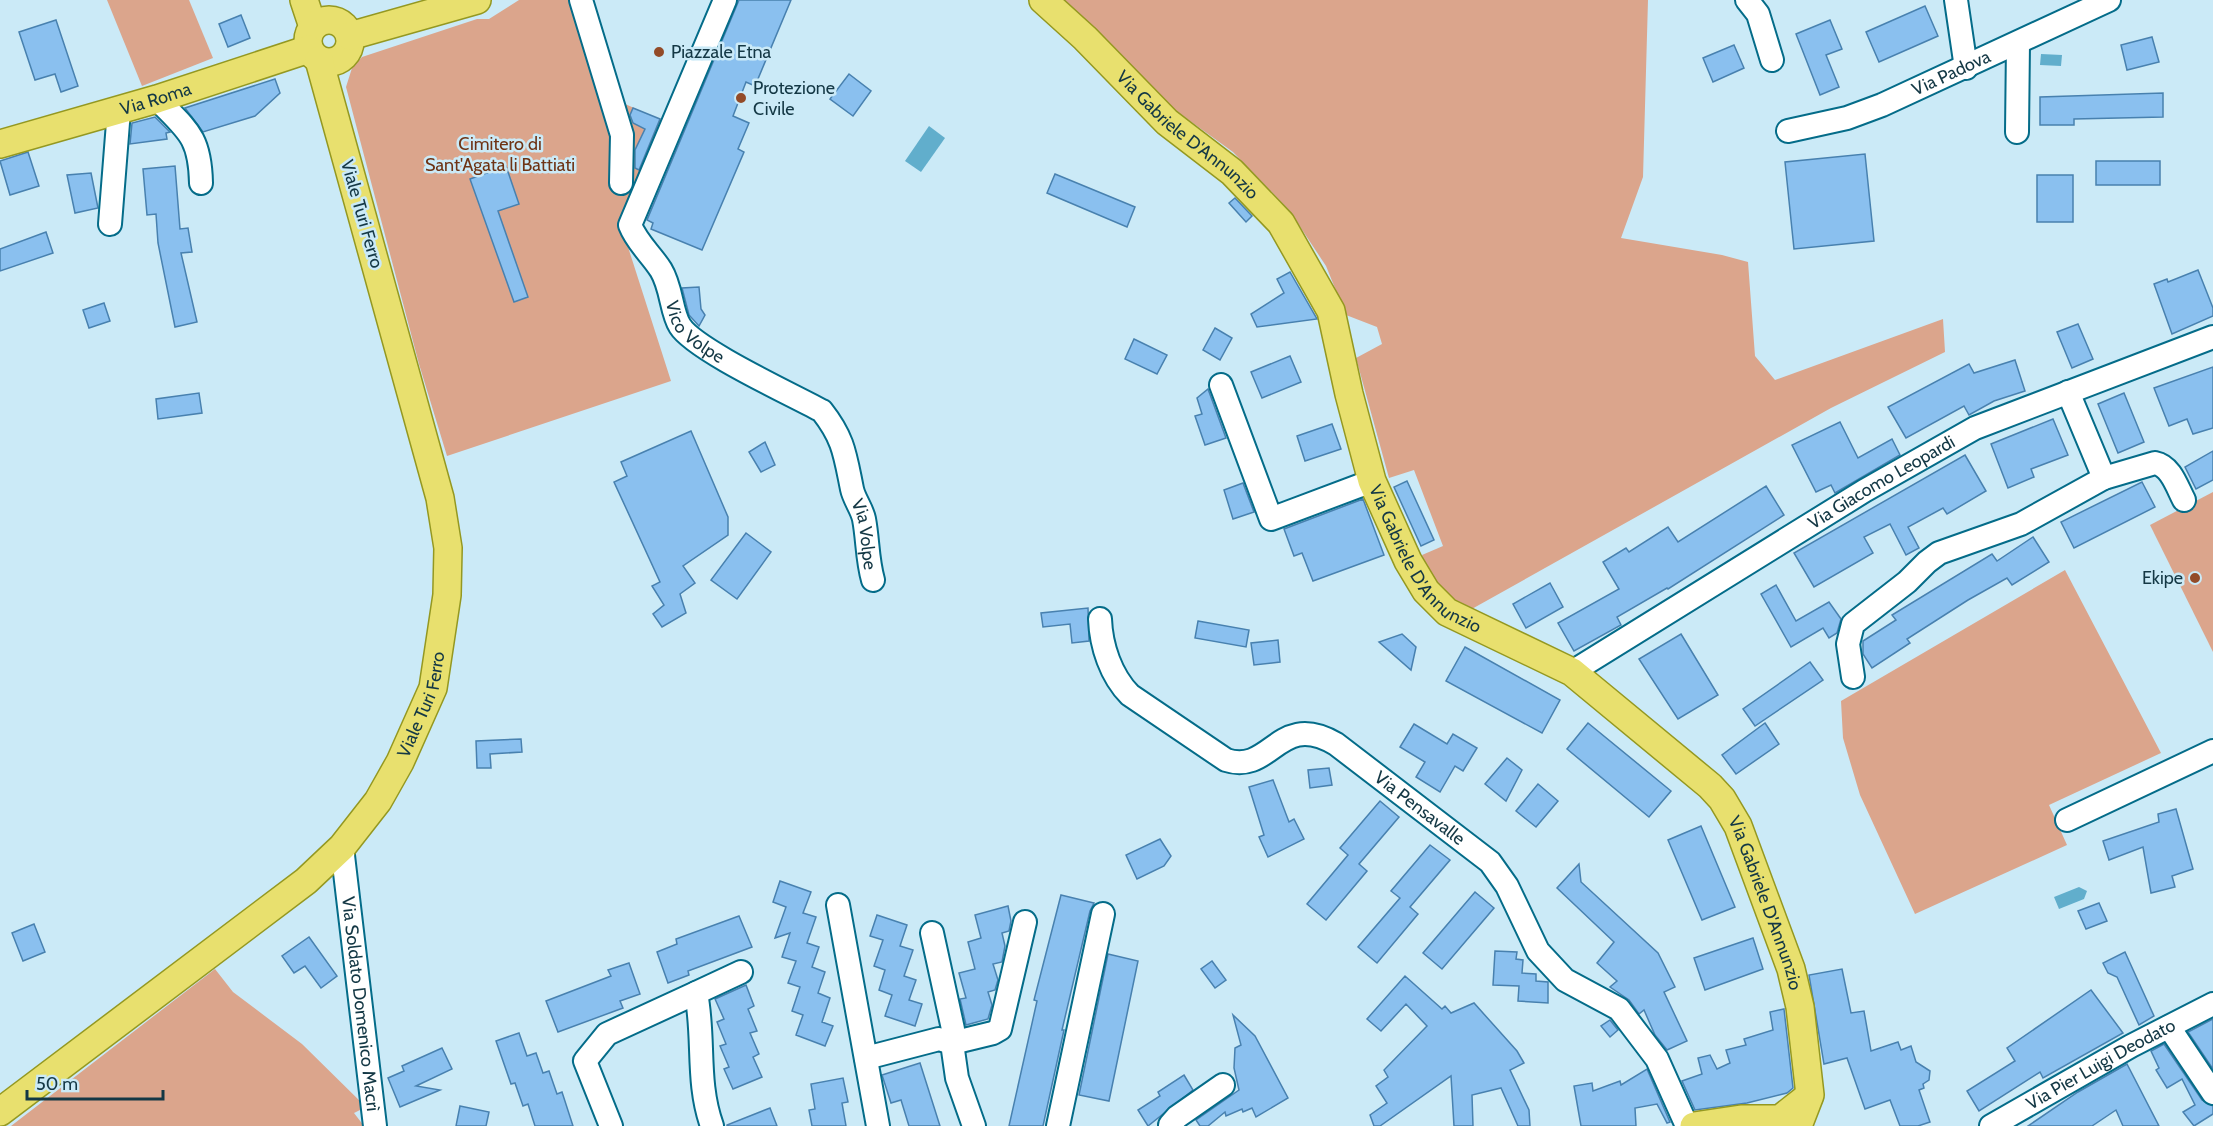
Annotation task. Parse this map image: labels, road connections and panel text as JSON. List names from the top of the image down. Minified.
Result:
{"streets":{"main road":["Via Roma","Via Gabriele D'Annunzio","Viale Turi Ferro"],"street":["Via Padova","Vico Volpe","Via Giacomo Leopardi","Via Volpe","Via Pensavalle","Via Soldato Domenico Macrì","Via Pier Luigi Deodato"]},"crossings":[["Via Roma","Viale Turi Ferro"],["Via Gabriele D'Annunzio","Via Giacomo Leopardi"],["Viale Turi Ferro","Via Soldato Domenico Macrì"],["Vico Volpe","Via Volpe"]],"parks":["Cimitero di Sant'Agata li Battiati"],"places":["Piazzale Etna","Protezione Civile","Ekipe"],"scale_bar":"50 m"}
